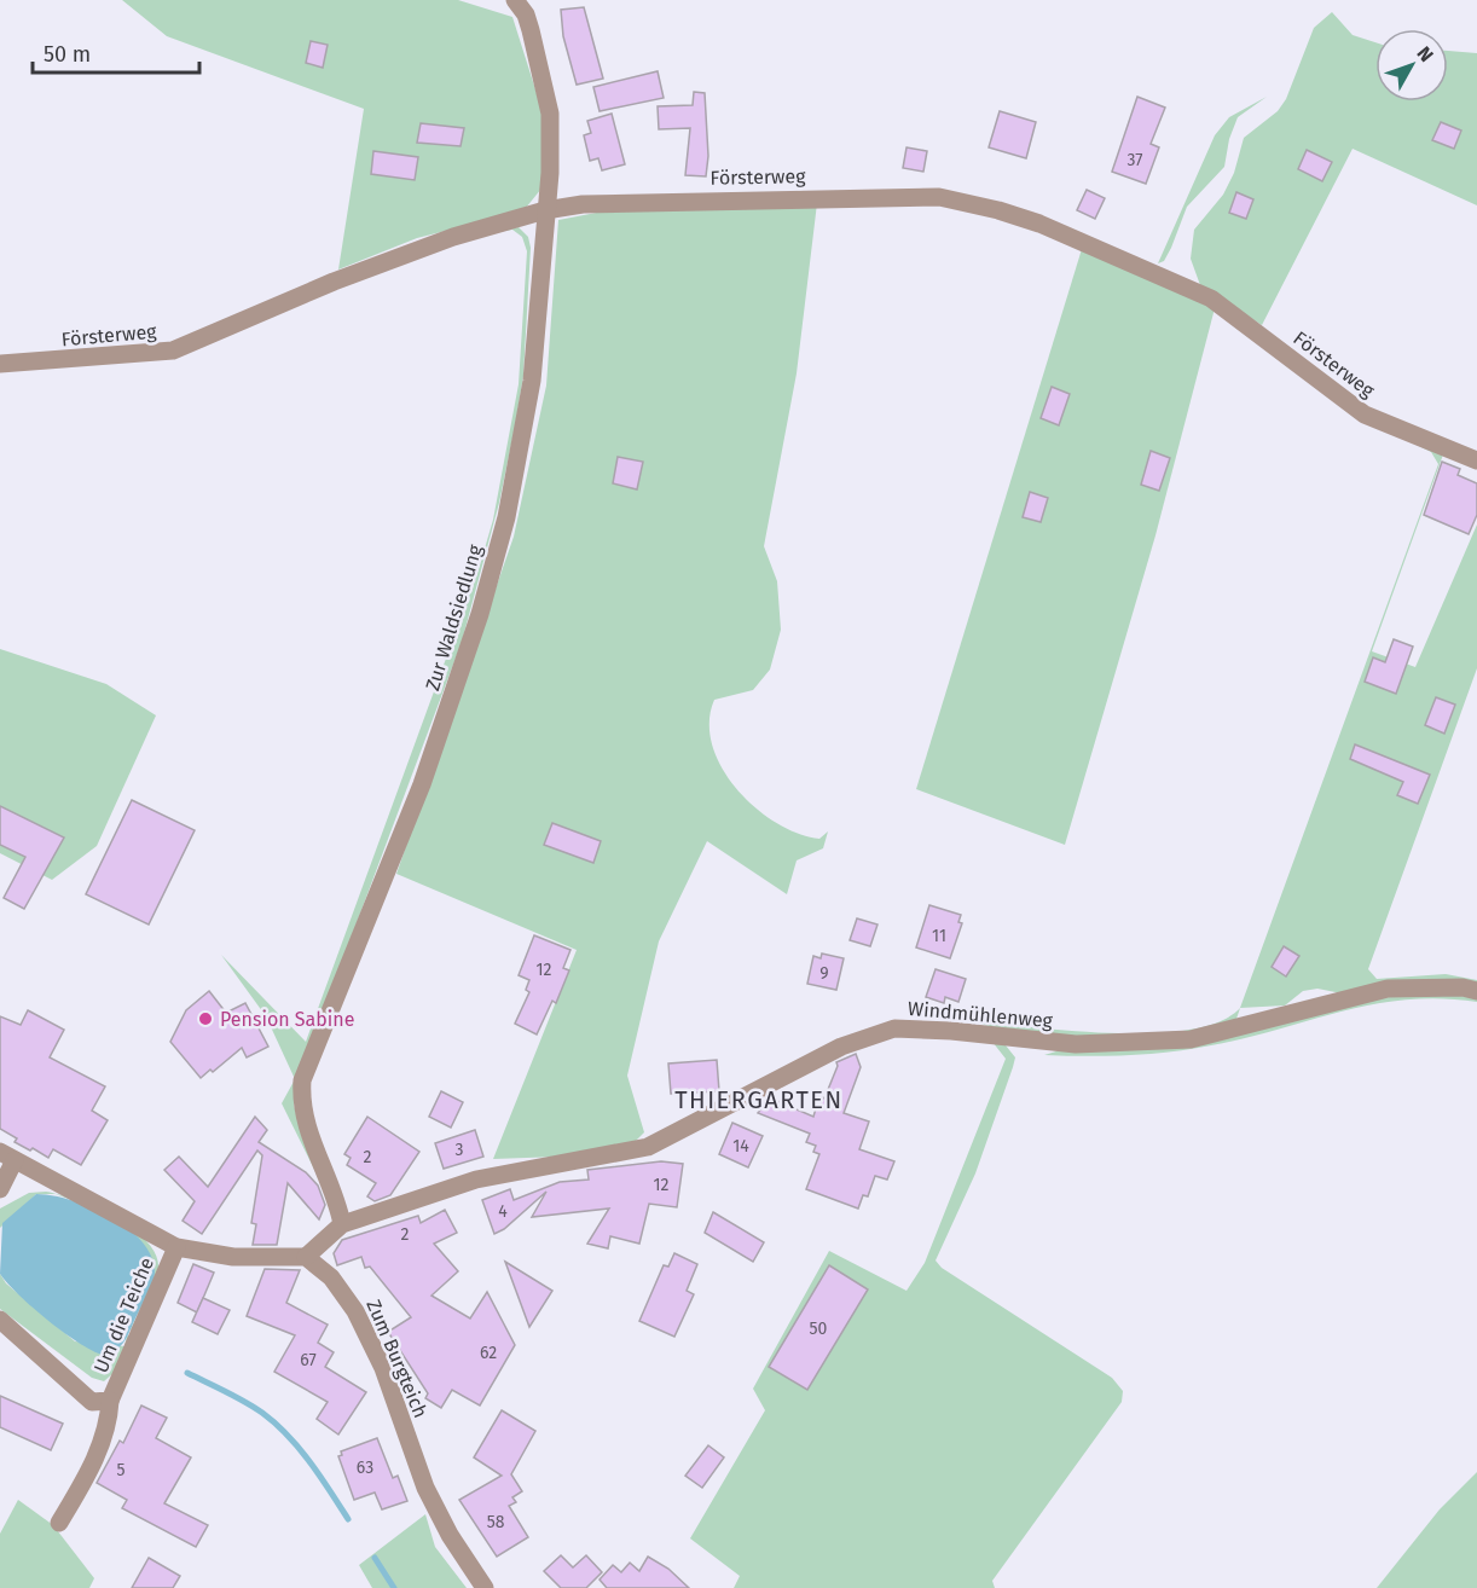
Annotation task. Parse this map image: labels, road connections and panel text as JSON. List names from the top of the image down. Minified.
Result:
{"streets":{"street":["Försterweg","Zur Waldsiedlung","Windmühlenweg","Um die Teiche","Zum Burgteich"]},"crossings":[["Försterweg","Zur Waldsiedlung"],["Zur Waldsiedlung","Windmühlenweg"],["Windmühlenweg","Zum Burgteich"]],"districts":["THIERGARTEN"],"places":["Pension Sabine"],"house_numbers":["37","11","12","9","14","3","2","12","4","2","50","62","67","63","5","58"],"scale_bar":"50 m","north":"top right"}
